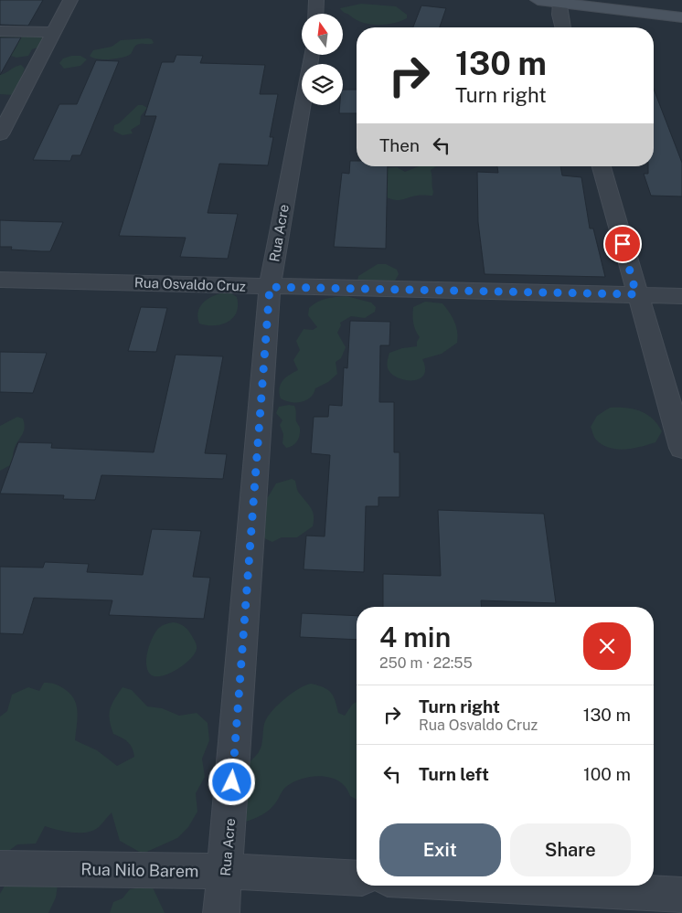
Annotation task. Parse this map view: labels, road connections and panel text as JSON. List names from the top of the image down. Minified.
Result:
{"streets":{"street":["Rua Acre","Rua Osvaldo Cruz","Rua Nilo Barem"]},"crossings":[["Rua Acre","Rua Osvaldo Cruz"],["Rua Acre","Rua Nilo Barem"]],"north":"top","page":{"turn":["130 m","Turn right"],"then":"Then","heading":["4 min","250 m · 22:55"],"list":[{"name":"Turn right","note":"Rua Osvaldo Cruz","value":"130 m"},{"name":"Turn left","value":"100 m"}],"buttons":["Exit","Share"]}}
